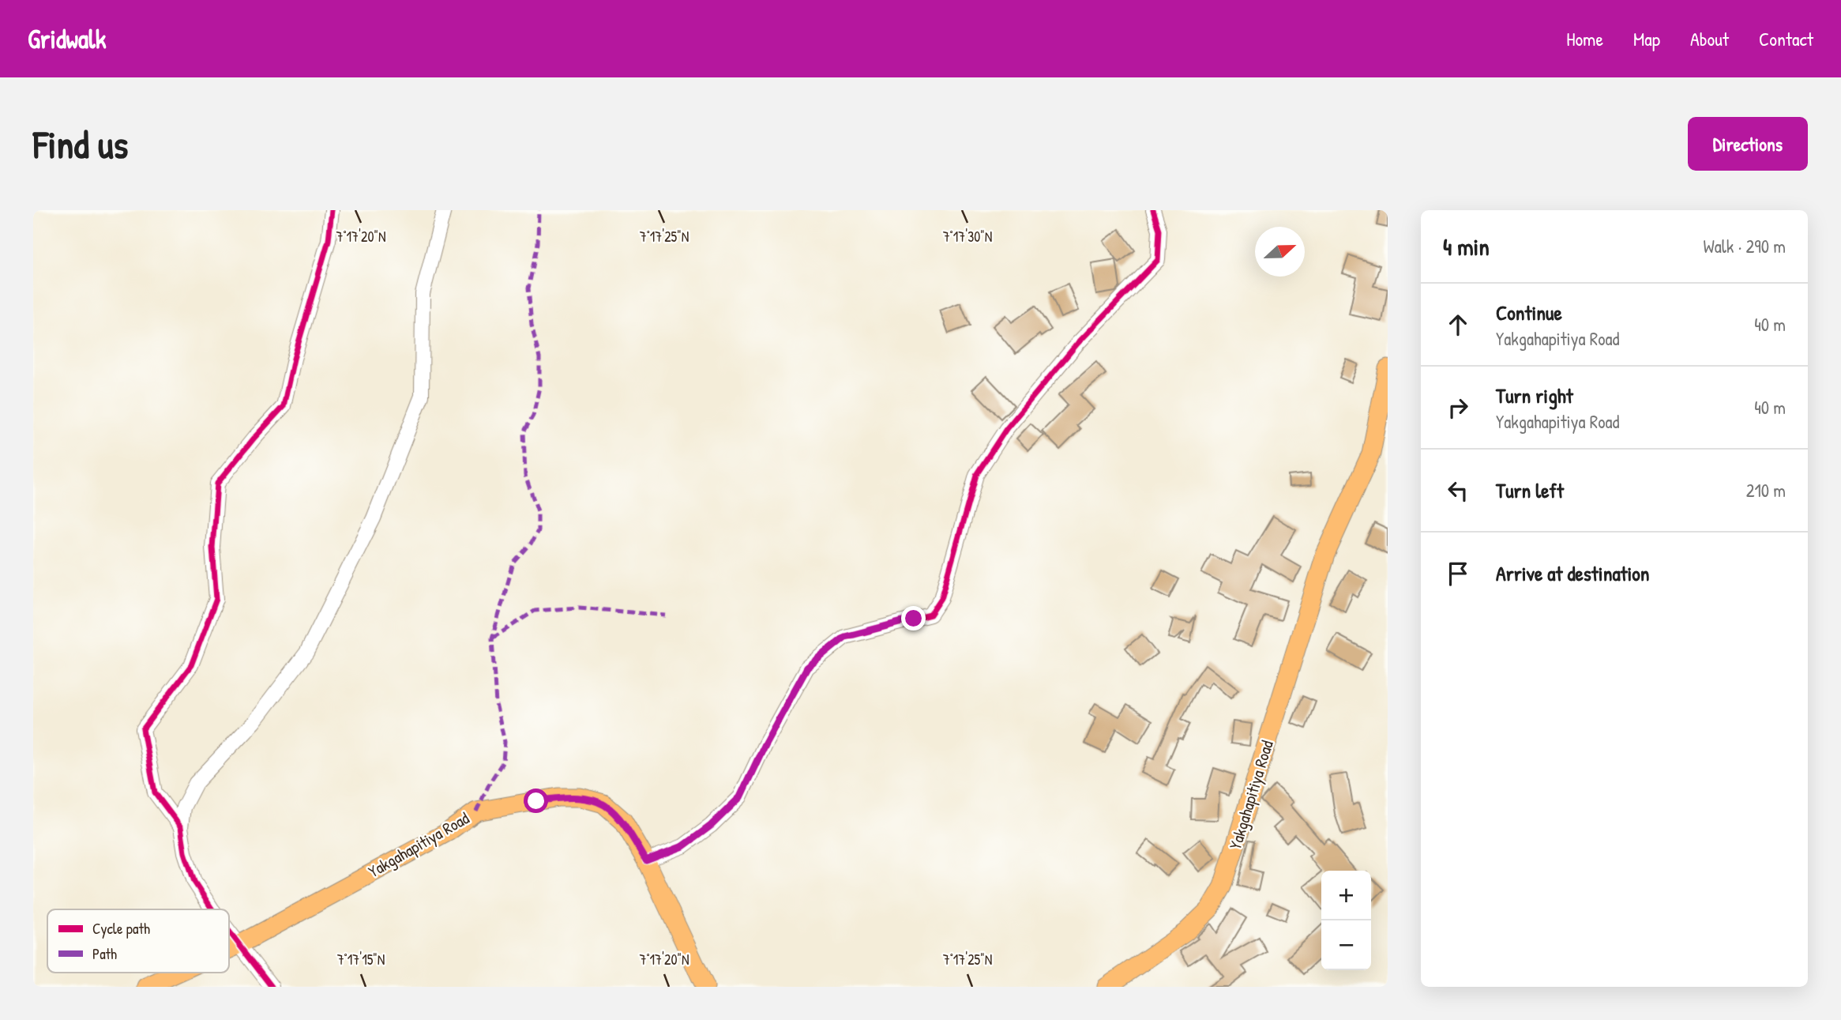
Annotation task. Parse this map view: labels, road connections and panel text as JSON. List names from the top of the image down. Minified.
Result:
{"streets":{"main road":["Yakgahapitiya Road"]},"legend":["Cycle path","Path"],"north":"right","page":{"header":"Gridwalk","nav":["Home","Map","About","Contact"],"buttons":"Directions","title":"Find us","heading":["4 min","Walk · 290 m"],"list":[["Continue","Yakgahapitiya Road","40 m"],["Turn right","Yakgahapitiya Road","40 m"],["Turn left","210 m"],"Arrive at destination"],"map_buttons":["+","−"]},"coordinates":["7°17'20\"N","7°17'25\"N","7°17'30\"N","7°17'15\"N"]}
